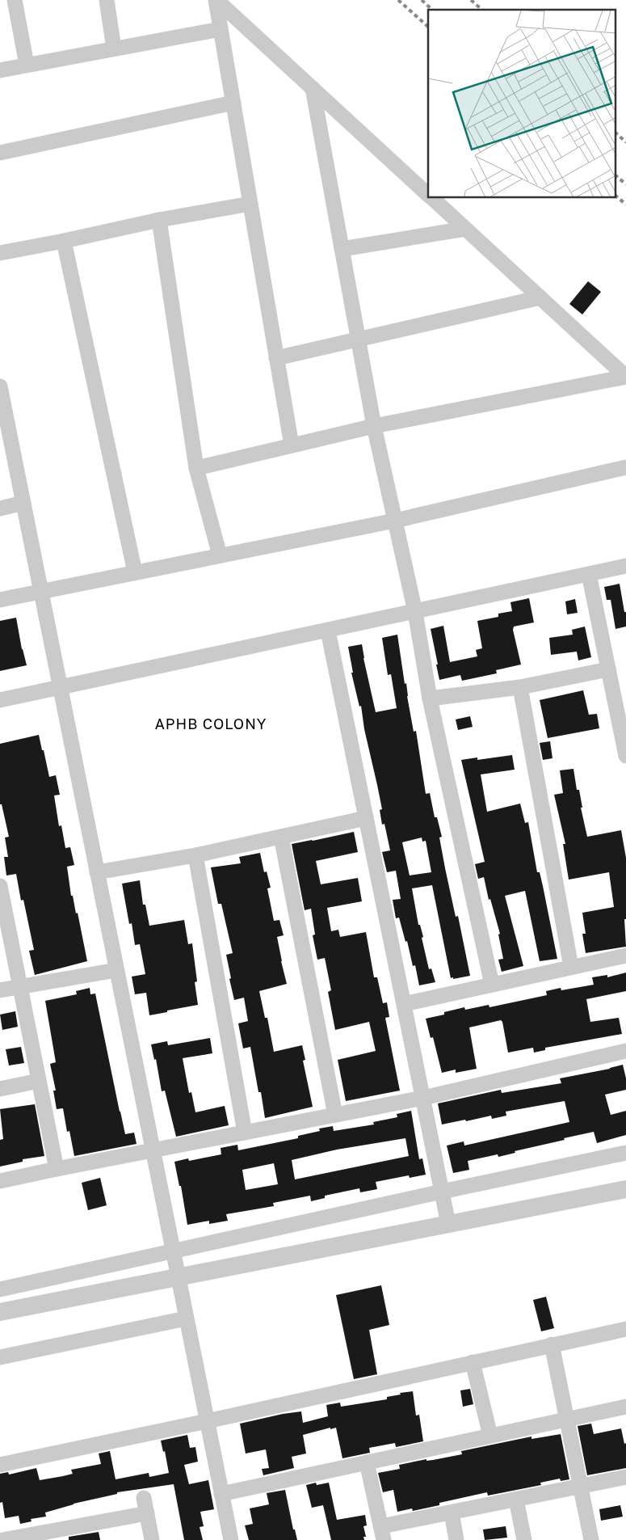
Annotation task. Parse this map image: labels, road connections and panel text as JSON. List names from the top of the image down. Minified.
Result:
{"districts":["APHB COLONY"]}
